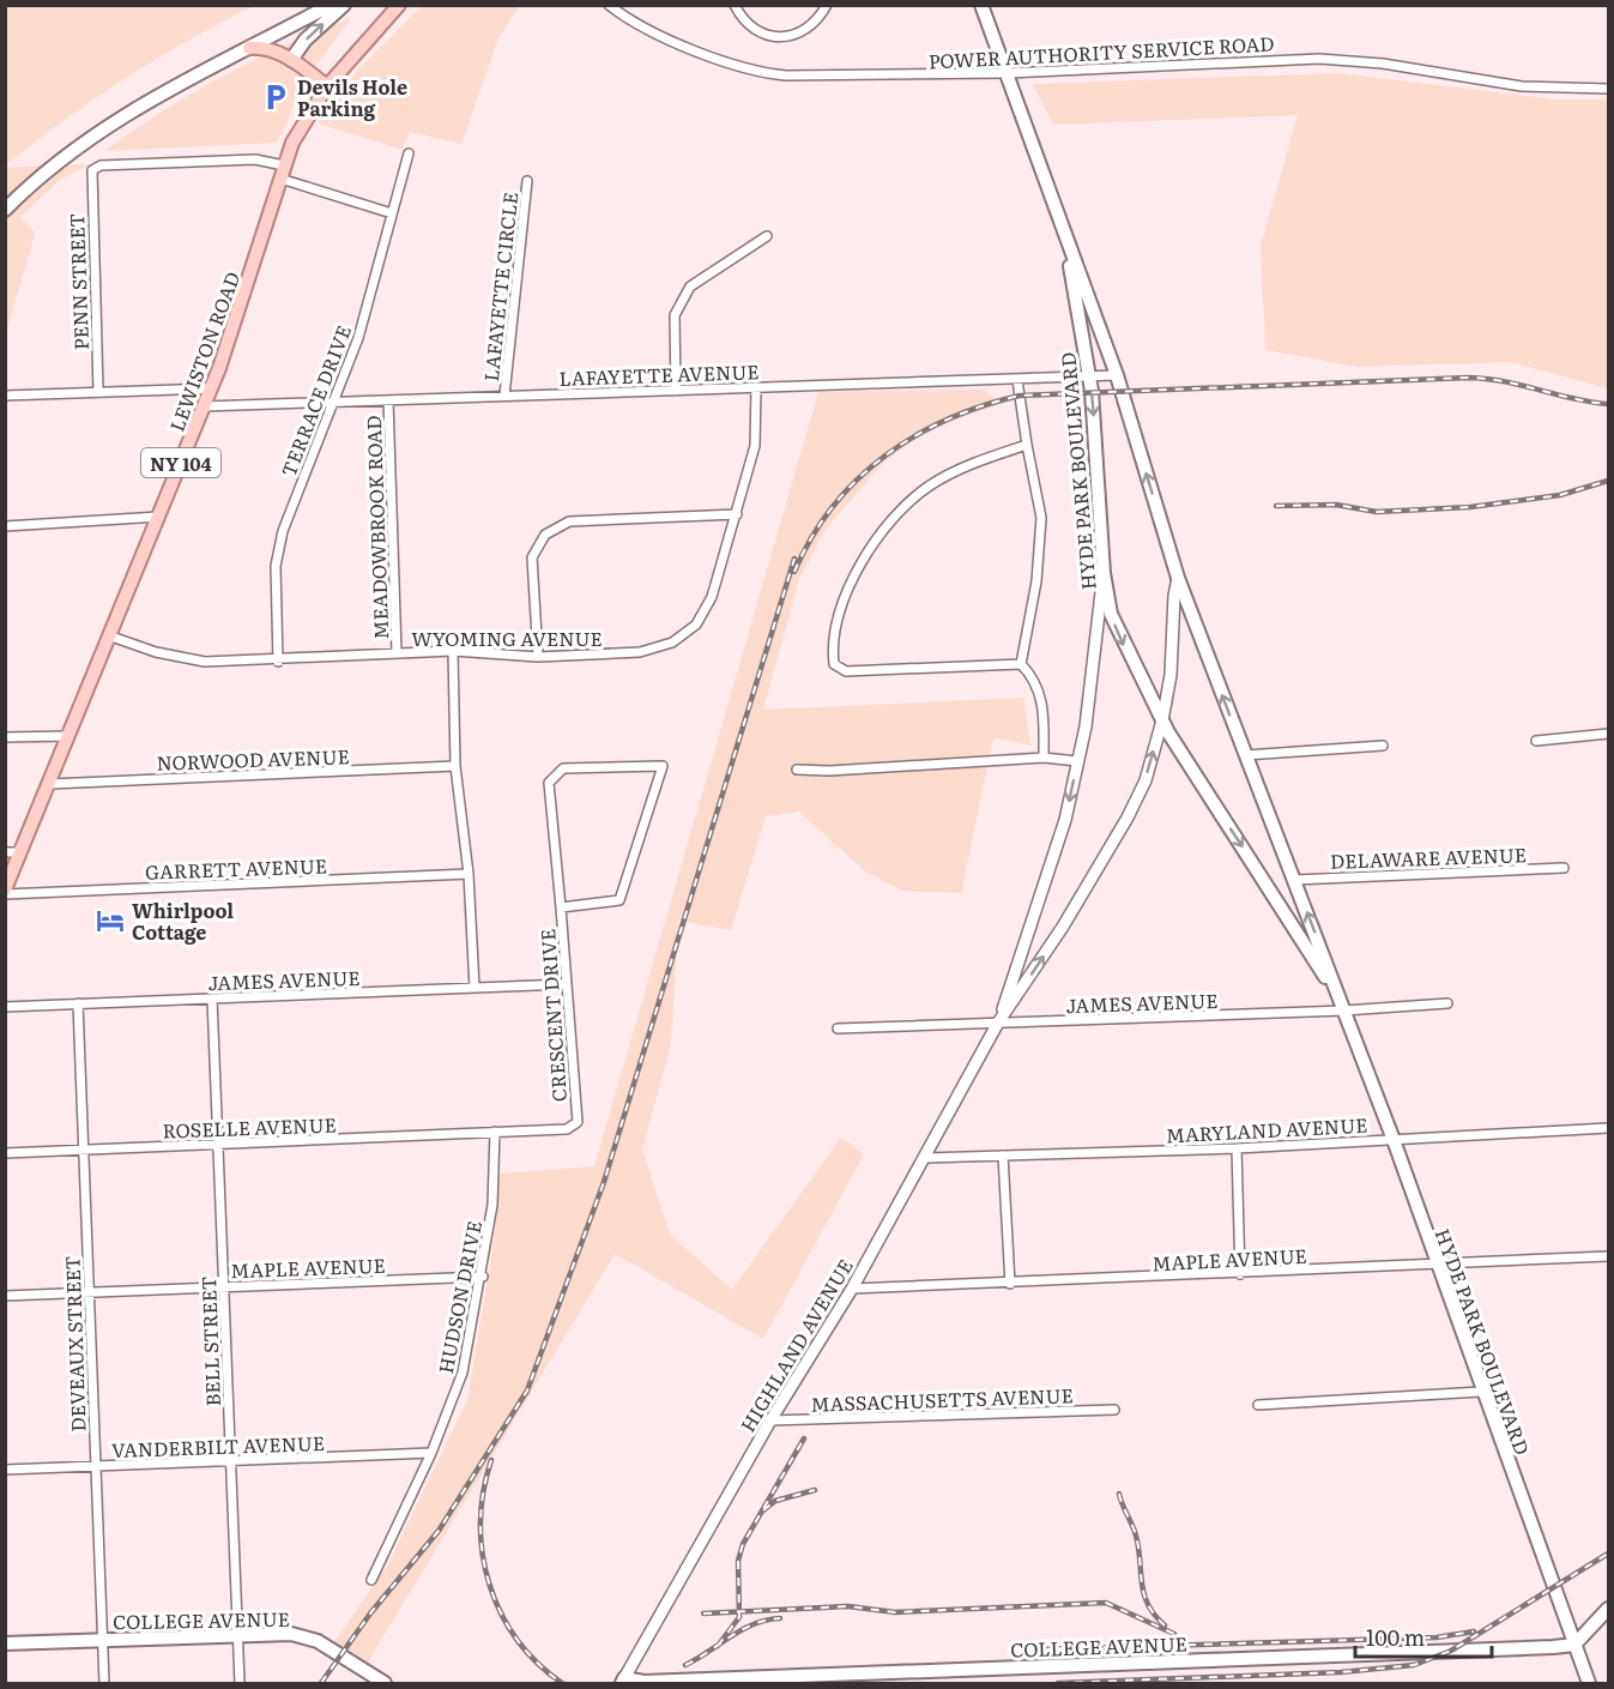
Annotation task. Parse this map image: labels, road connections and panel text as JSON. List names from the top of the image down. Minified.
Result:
{"streets":{"main road":["LEWISTON ROAD","NY 104","HYDE PARK BOULEVARD","COLLEGE AVENUE"],"street":["POWER AUTHORITY SERVICE ROAD","PENN STREET","LAFAYETTE CIRCLE","LAFAYETTE AVENUE","TERRACE DRIVE","MEADOWBROOK ROAD","WYOMING AVENUE","NORWOOD AVENUE","DELAWARE AVENUE","GARRETT AVENUE","JAMES AVENUE","CRESCENT DRIVE","ROSELLE AVENUE","MARYLAND AVENUE","MAPLE AVENUE","HUDSON DRIVE","BELL STREET","DEVEAUX STREET","HIGHLAND AVENUE","MASSACHUSETTS AVENUE","VANDERBILT AVENUE"]},"crossings":[["POWER AUTHORITY SERVICE ROAD","HYDE PARK BOULEVARD"],["PENN STREET","LEWISTON ROAD"],["LAFAYETTE CIRCLE","LAFAYETTE AVENUE"],["LEWISTON ROAD","LAFAYETTE AVENUE"],["LEWISTON ROAD","WYOMING AVENUE"],["LEWISTON ROAD","NORWOOD AVENUE"],["LEWISTON ROAD","GARRETT AVENUE"],["LAFAYETTE AVENUE","TERRACE DRIVE"],["LAFAYETTE AVENUE","HYDE PARK BOULEVARD"],["LAFAYETTE AVENUE","MEADOWBROOK ROAD"],["LAFAYETTE AVENUE","WYOMING AVENUE"],["TERRACE DRIVE","WYOMING AVENUE"],["HYDE PARK BOULEVARD","DELAWARE AVENUE"],["HYDE PARK BOULEVARD","JAMES AVENUE"],["HYDE PARK BOULEVARD","MARYLAND AVENUE"],["HYDE PARK BOULEVARD","MAPLE AVENUE"],["HYDE PARK BOULEVARD","HIGHLAND AVENUE"],["HYDE PARK BOULEVARD","COLLEGE AVENUE"],["MEADOWBROOK ROAD","WYOMING AVENUE"],["JAMES AVENUE","CRESCENT DRIVE"],["JAMES AVENUE","BELL STREET"],["JAMES AVENUE","DEVEAUX STREET"],["JAMES AVENUE","HIGHLAND AVENUE"],["CRESCENT DRIVE","ROSELLE AVENUE"],["CRESCENT DRIVE","HUDSON DRIVE"],["ROSELLE AVENUE","HUDSON DRIVE"],["ROSELLE AVENUE","BELL STREET"],["ROSELLE AVENUE","DEVEAUX STREET"],["MARYLAND AVENUE","HIGHLAND AVENUE"],["MAPLE AVENUE","HUDSON DRIVE"],["MAPLE AVENUE","BELL STREET"],["MAPLE AVENUE","DEVEAUX STREET"],["MAPLE AVENUE","HIGHLAND AVENUE"],["HUDSON DRIVE","VANDERBILT AVENUE"],["BELL STREET","VANDERBILT AVENUE"],["BELL STREET","COLLEGE AVENUE"],["DEVEAUX STREET","VANDERBILT AVENUE"],["DEVEAUX STREET","COLLEGE AVENUE"],["HIGHLAND AVENUE","MASSACHUSETTS AVENUE"],["HIGHLAND AVENUE","COLLEGE AVENUE"]],"places":{"parking":["Devils Hole Parking"],"hotel":["Whirlpool Cottage"]},"scale_bar":"100 m"}
